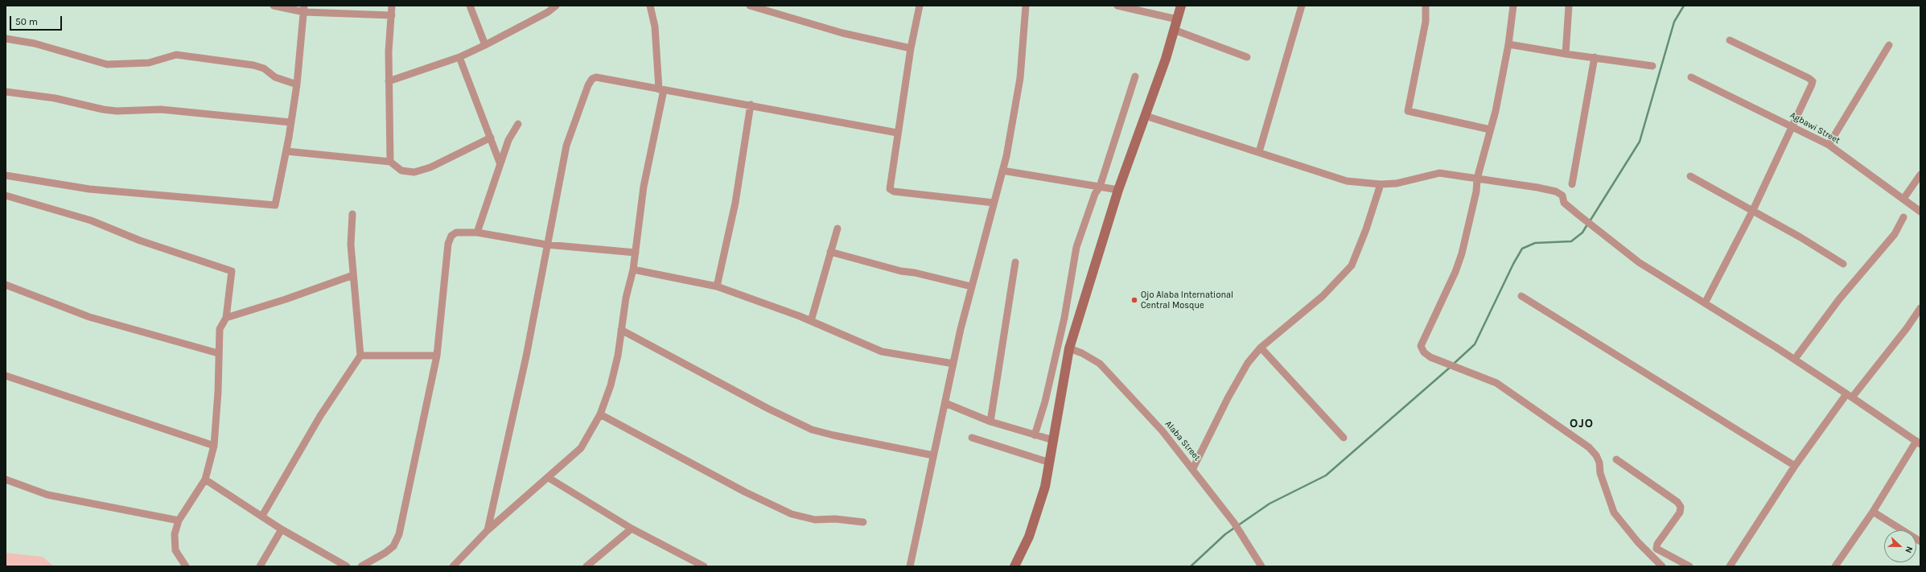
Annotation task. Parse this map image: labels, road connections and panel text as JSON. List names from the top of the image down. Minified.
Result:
{"streets":{"street":["Agbawi Street","Alaba Street"]},"districts":["OJO"],"places":["Ojo Alaba International Central Mosque"],"scale_bar":"50 m","north":"right"}
